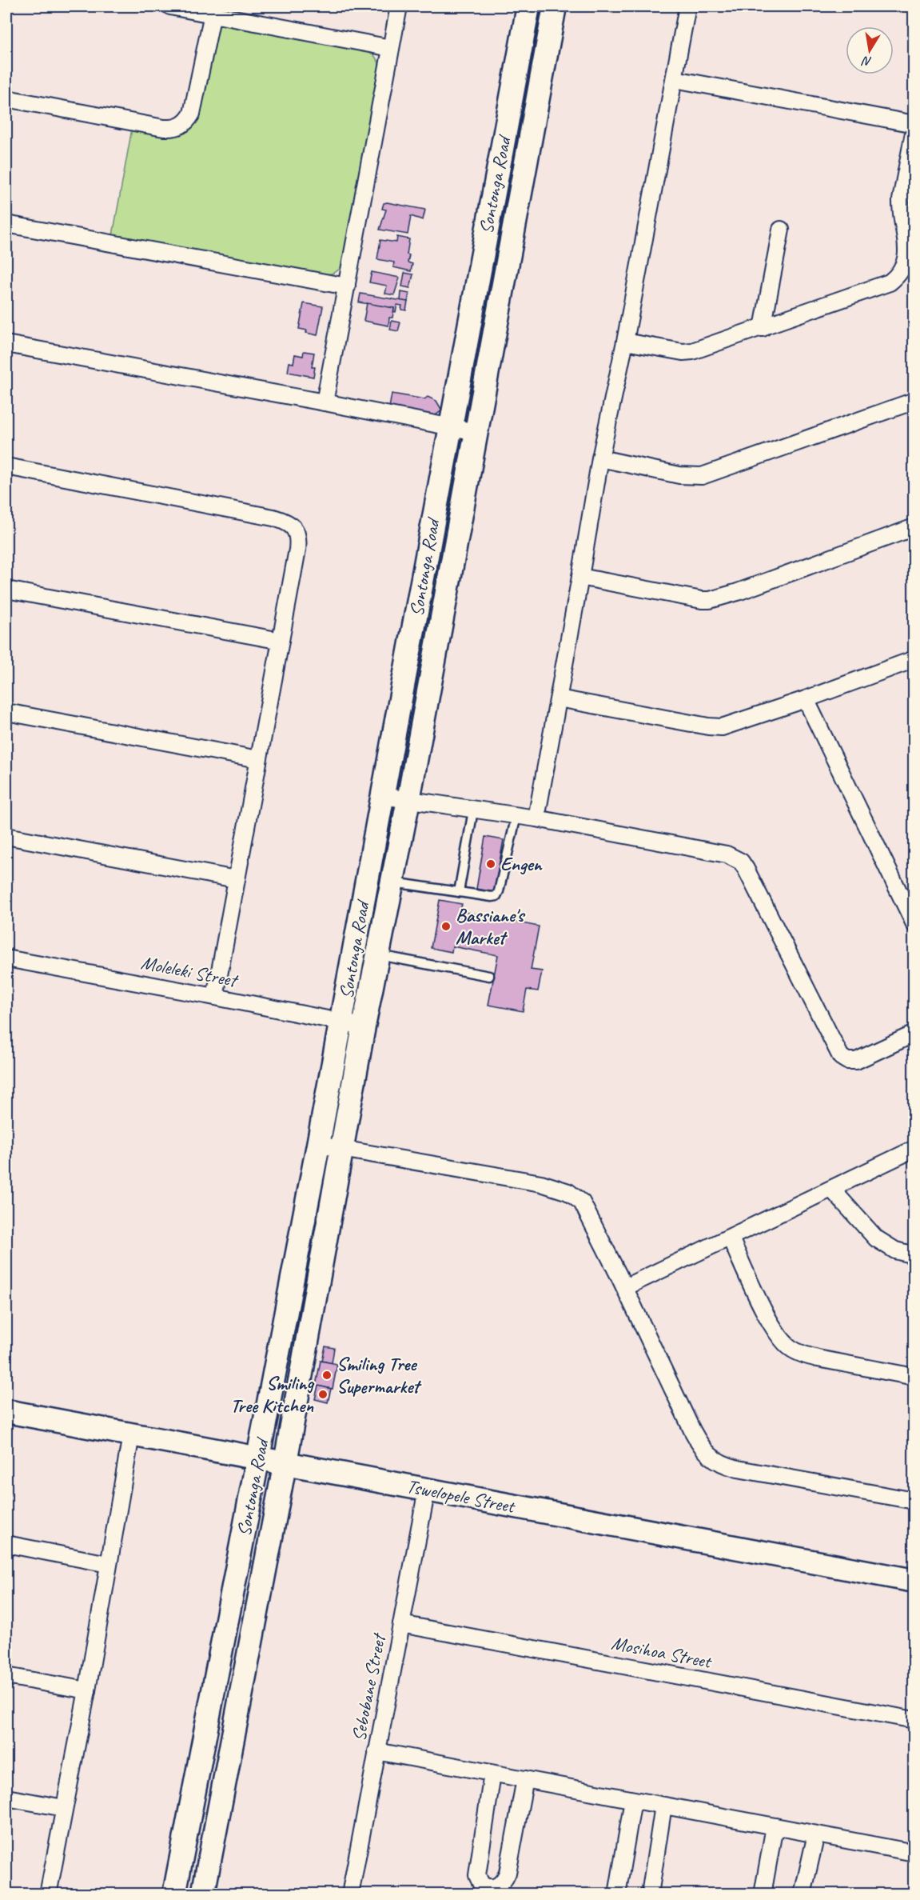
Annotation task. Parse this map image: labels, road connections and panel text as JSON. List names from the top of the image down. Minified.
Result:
{"streets":{"main road":["Sontonga Road","Tswelopele Street"],"street":["Moleleki Street","Mosihoa Street","Sebobane Street"]},"crossings":[["Sontonga Road","Moleleki Street"],["Sontonga Road","Tswelopele Street"],["Tswelopele Street","Sebobane Street"],["Mosihoa Street","Sebobane Street"]],"places":["Engen","Bassiane's Market","Smiling Tree Supermarket","Smiling Tree Kitchen"],"north":"bottom"}
